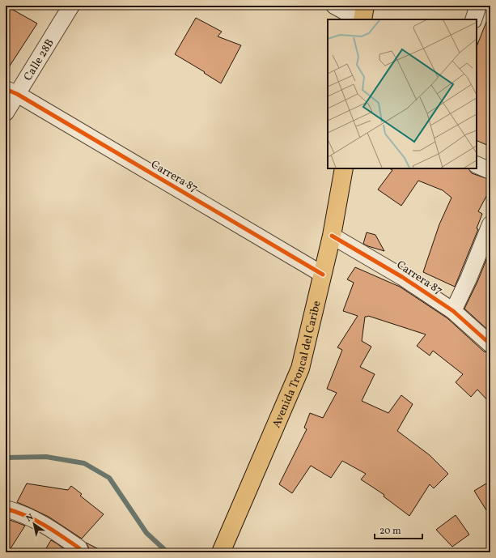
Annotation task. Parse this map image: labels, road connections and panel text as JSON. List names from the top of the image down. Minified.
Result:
{"streets":{"highway":["Avenida Troncal del Caribe"],"street":["Calle 28B","Carrera 87"]},"crossings":[["Calle 28B","Carrera 87"],["Carrera 87","Avenida Troncal del Caribe"]],"scale_bar":"20 m","north":"top left"}
